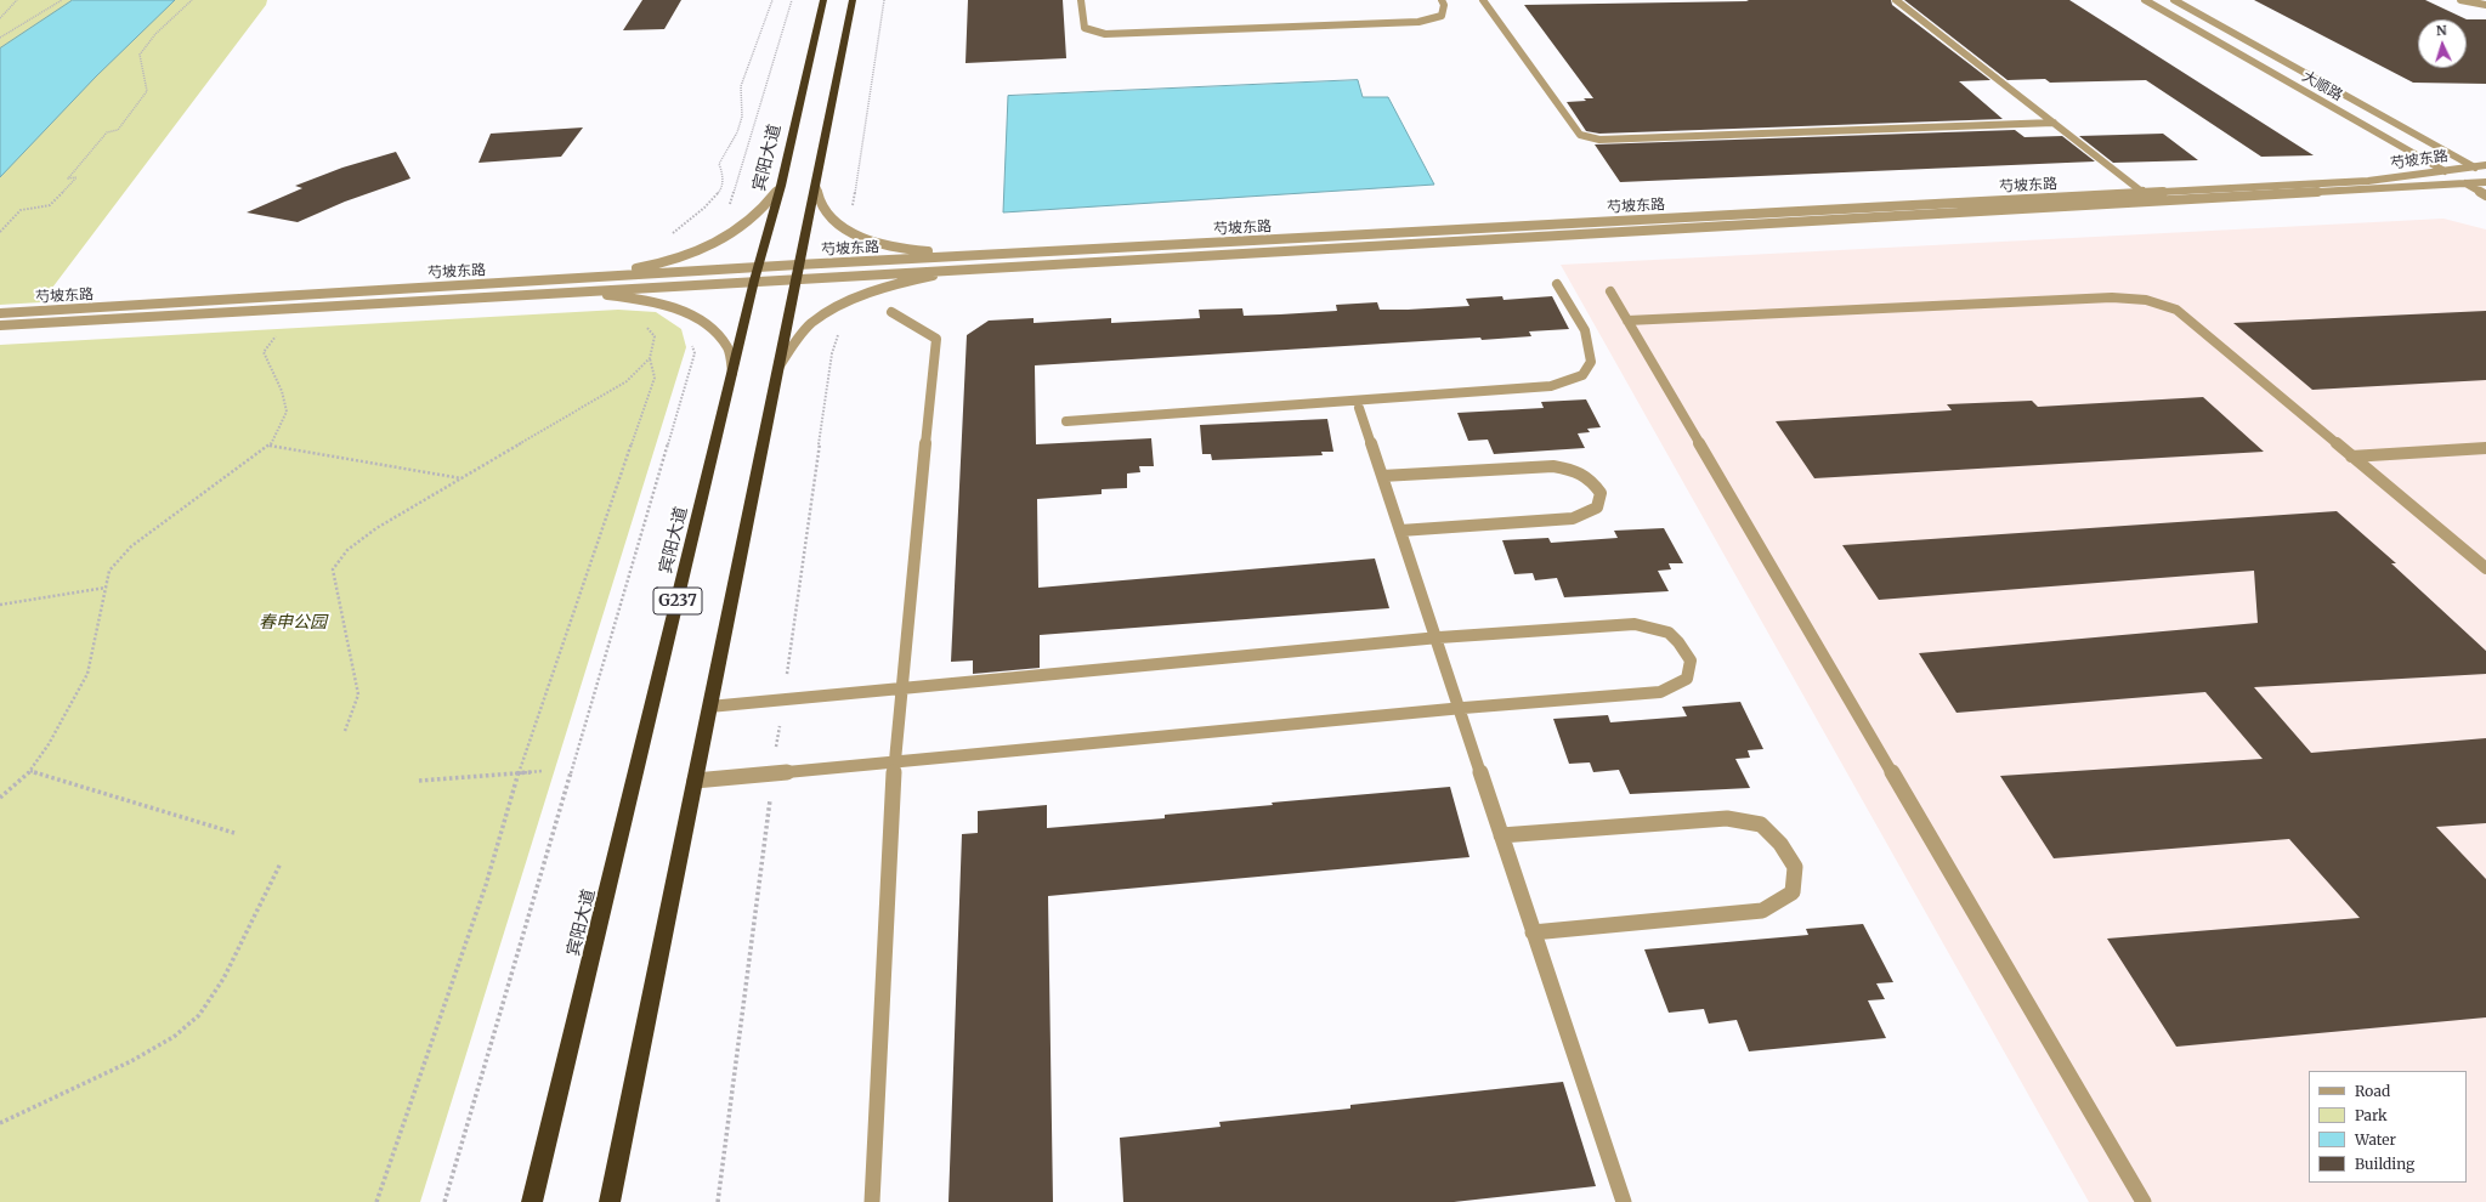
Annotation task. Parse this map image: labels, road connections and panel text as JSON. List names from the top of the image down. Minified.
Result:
{"streets":{"highway":["宾阳大道","G237"],"street":["大顺路","芍坡东路"]},"crossings":[["大顺路","芍坡东路"],["宾阳大道","芍坡东路"]],"parks":["春申公园"],"legend":["Road","Park","Water","Building"],"north":"top"}
